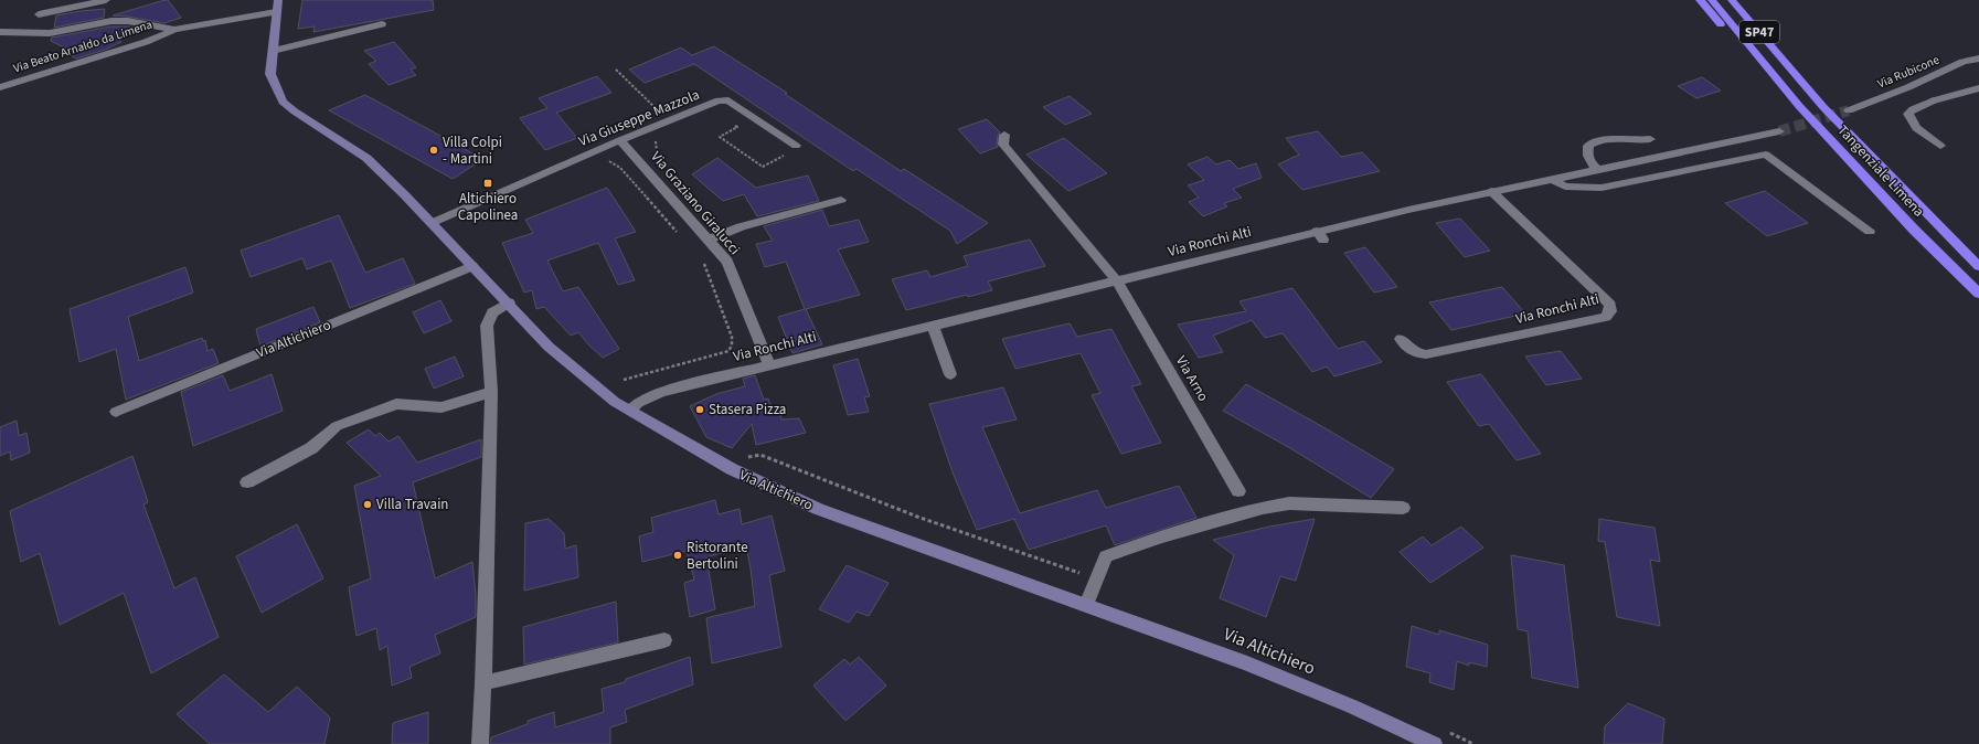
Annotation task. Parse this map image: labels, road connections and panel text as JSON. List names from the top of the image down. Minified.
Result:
{"streets":{"highway":["SP47","Tangenziale Limena"],"street":["Via Beato Arnaldo da Limena","Via Rubicone","Via Giuseppe Mazzola","Via Graziano Giralucci","Via Ronchi Alti","Via Altichiero","Via Arno"]},"crossings":[["SP47","Tangenziale Limena"],["Via Beato Arnaldo da Limena","Via Altichiero"],["Via Giuseppe Mazzola","Via Graziano Giralucci"],["Via Giuseppe Mazzola","Via Altichiero"],["Via Graziano Giralucci","Via Ronchi Alti"],["Via Ronchi Alti","Via Altichiero"],["Via Ronchi Alti","Via Arno"]],"places":{"other":["Villa Colpi - Martini","Stasera Pizza","Villa Travain","Ristorante Bertolini"],"transit":["Altichiero Capolinea"]}}
